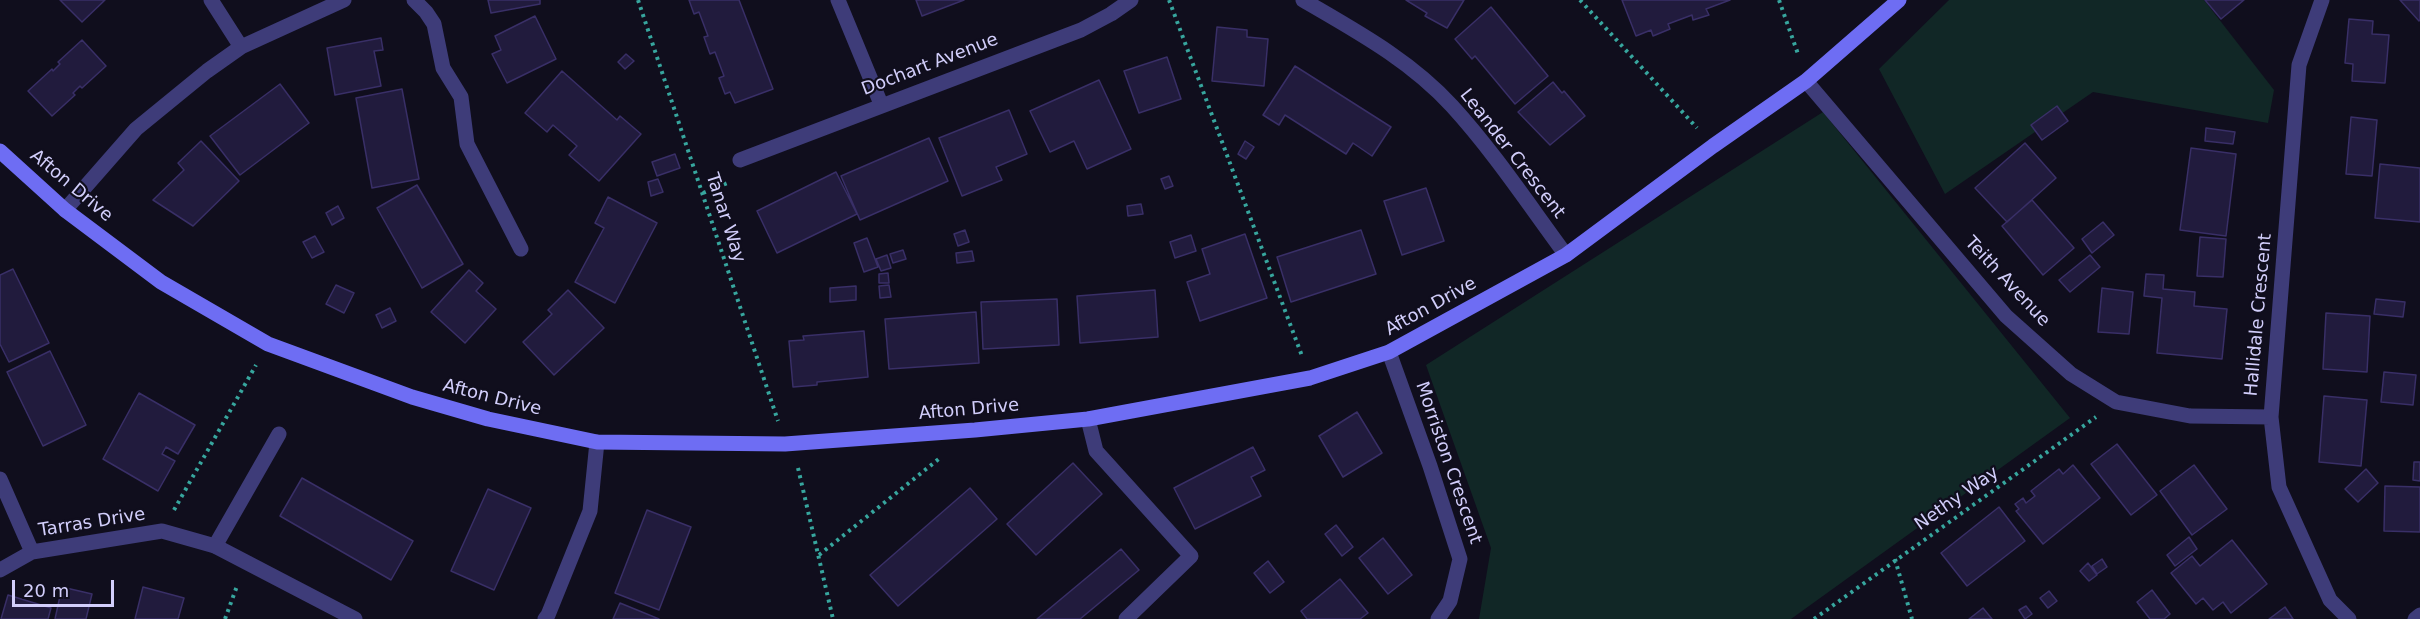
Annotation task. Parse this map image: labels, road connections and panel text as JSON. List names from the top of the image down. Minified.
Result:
{"streets":{"street":["Dochart Avenue","Leander Crescent","Afton Drive","Teith Avenue","Hallidale Crescent","Morriston Crescent","Tarras Drive"],"path":["Tanar Way","Nethy Way"]},"crossings":[["Leander Crescent","Afton Drive"],["Afton Drive","Tanar Way"],["Afton Drive","Teith Avenue"],["Afton Drive","Morriston Crescent"],["Teith Avenue","Hallidale Crescent"],["Teith Avenue","Nethy Way"]],"scale_bar":"20 m"}
